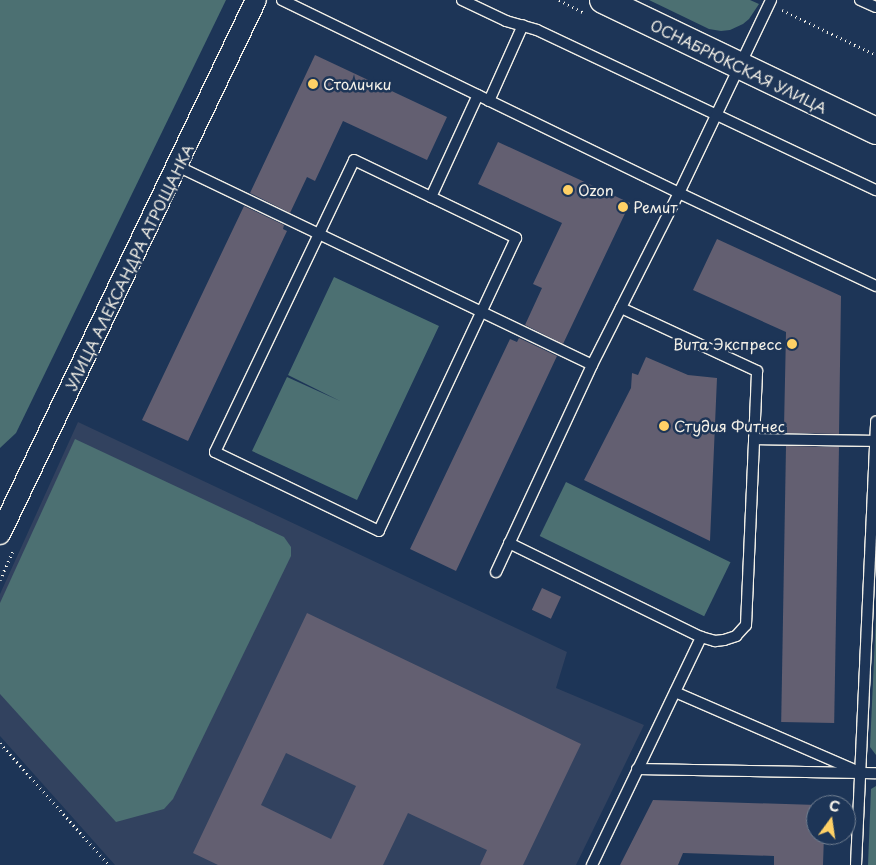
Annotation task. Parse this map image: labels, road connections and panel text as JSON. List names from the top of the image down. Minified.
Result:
{"streets":{"street":["ОСНАБРЮКСКАЯ УЛИЦА","УЛИЦА АЛЕКСАНДРА АТРОЩАНКА"]},"places":["Столички","Ozon","Ремит","Вита Экспресс","Студия Фитнес"],"north":"top"}
